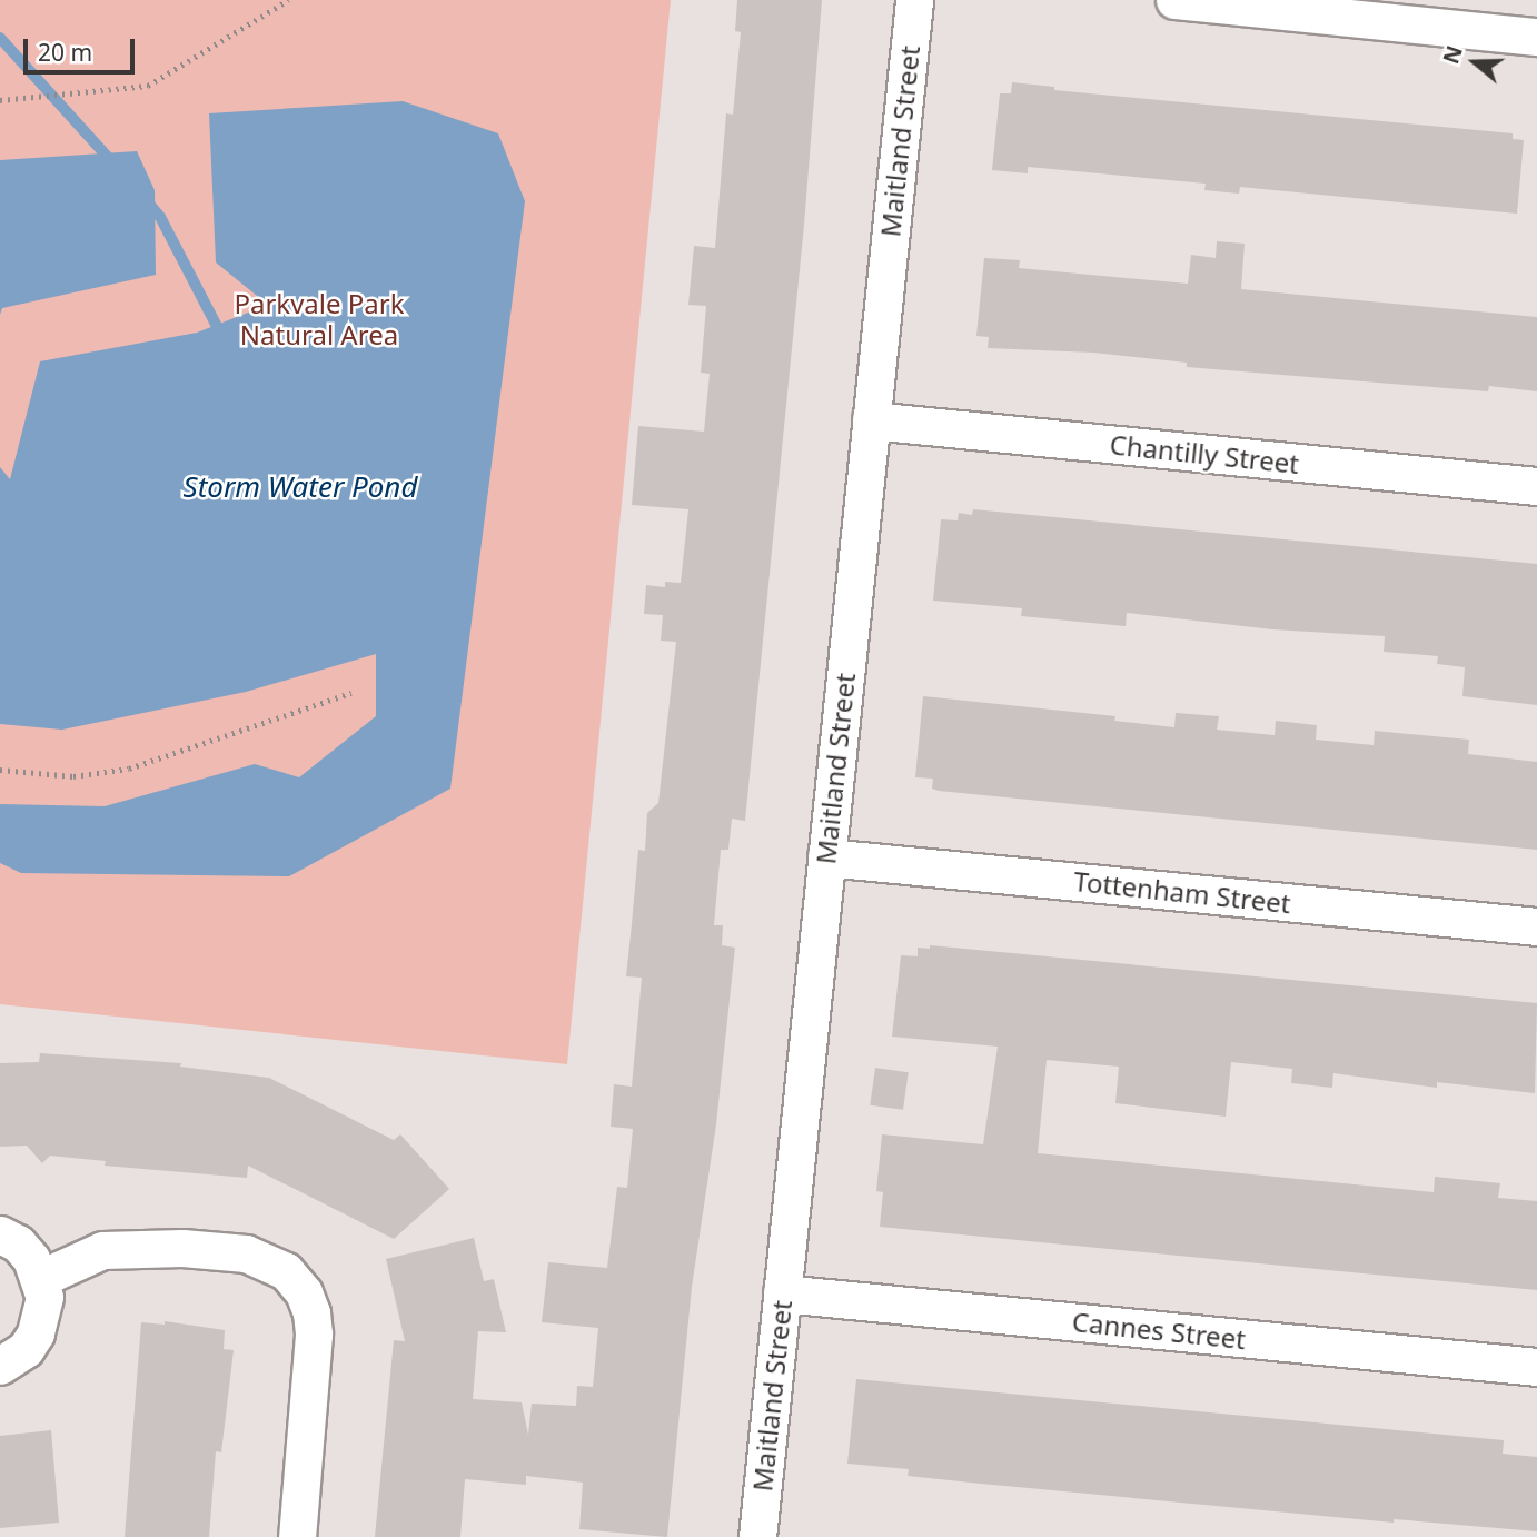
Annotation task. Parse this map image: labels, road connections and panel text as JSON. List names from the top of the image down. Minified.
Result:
{"streets":{"street":["Maitland Street","Chantilly Street","Tottenham Street","Cannes Street"]},"crossings":[["Maitland Street","Chantilly Street"],["Maitland Street","Tottenham Street"],["Maitland Street","Cannes Street"]],"water":["Storm Water Pond"],"parks":["Parkvale Park Natural Area"],"scale_bar":"20 m","north":"left"}
